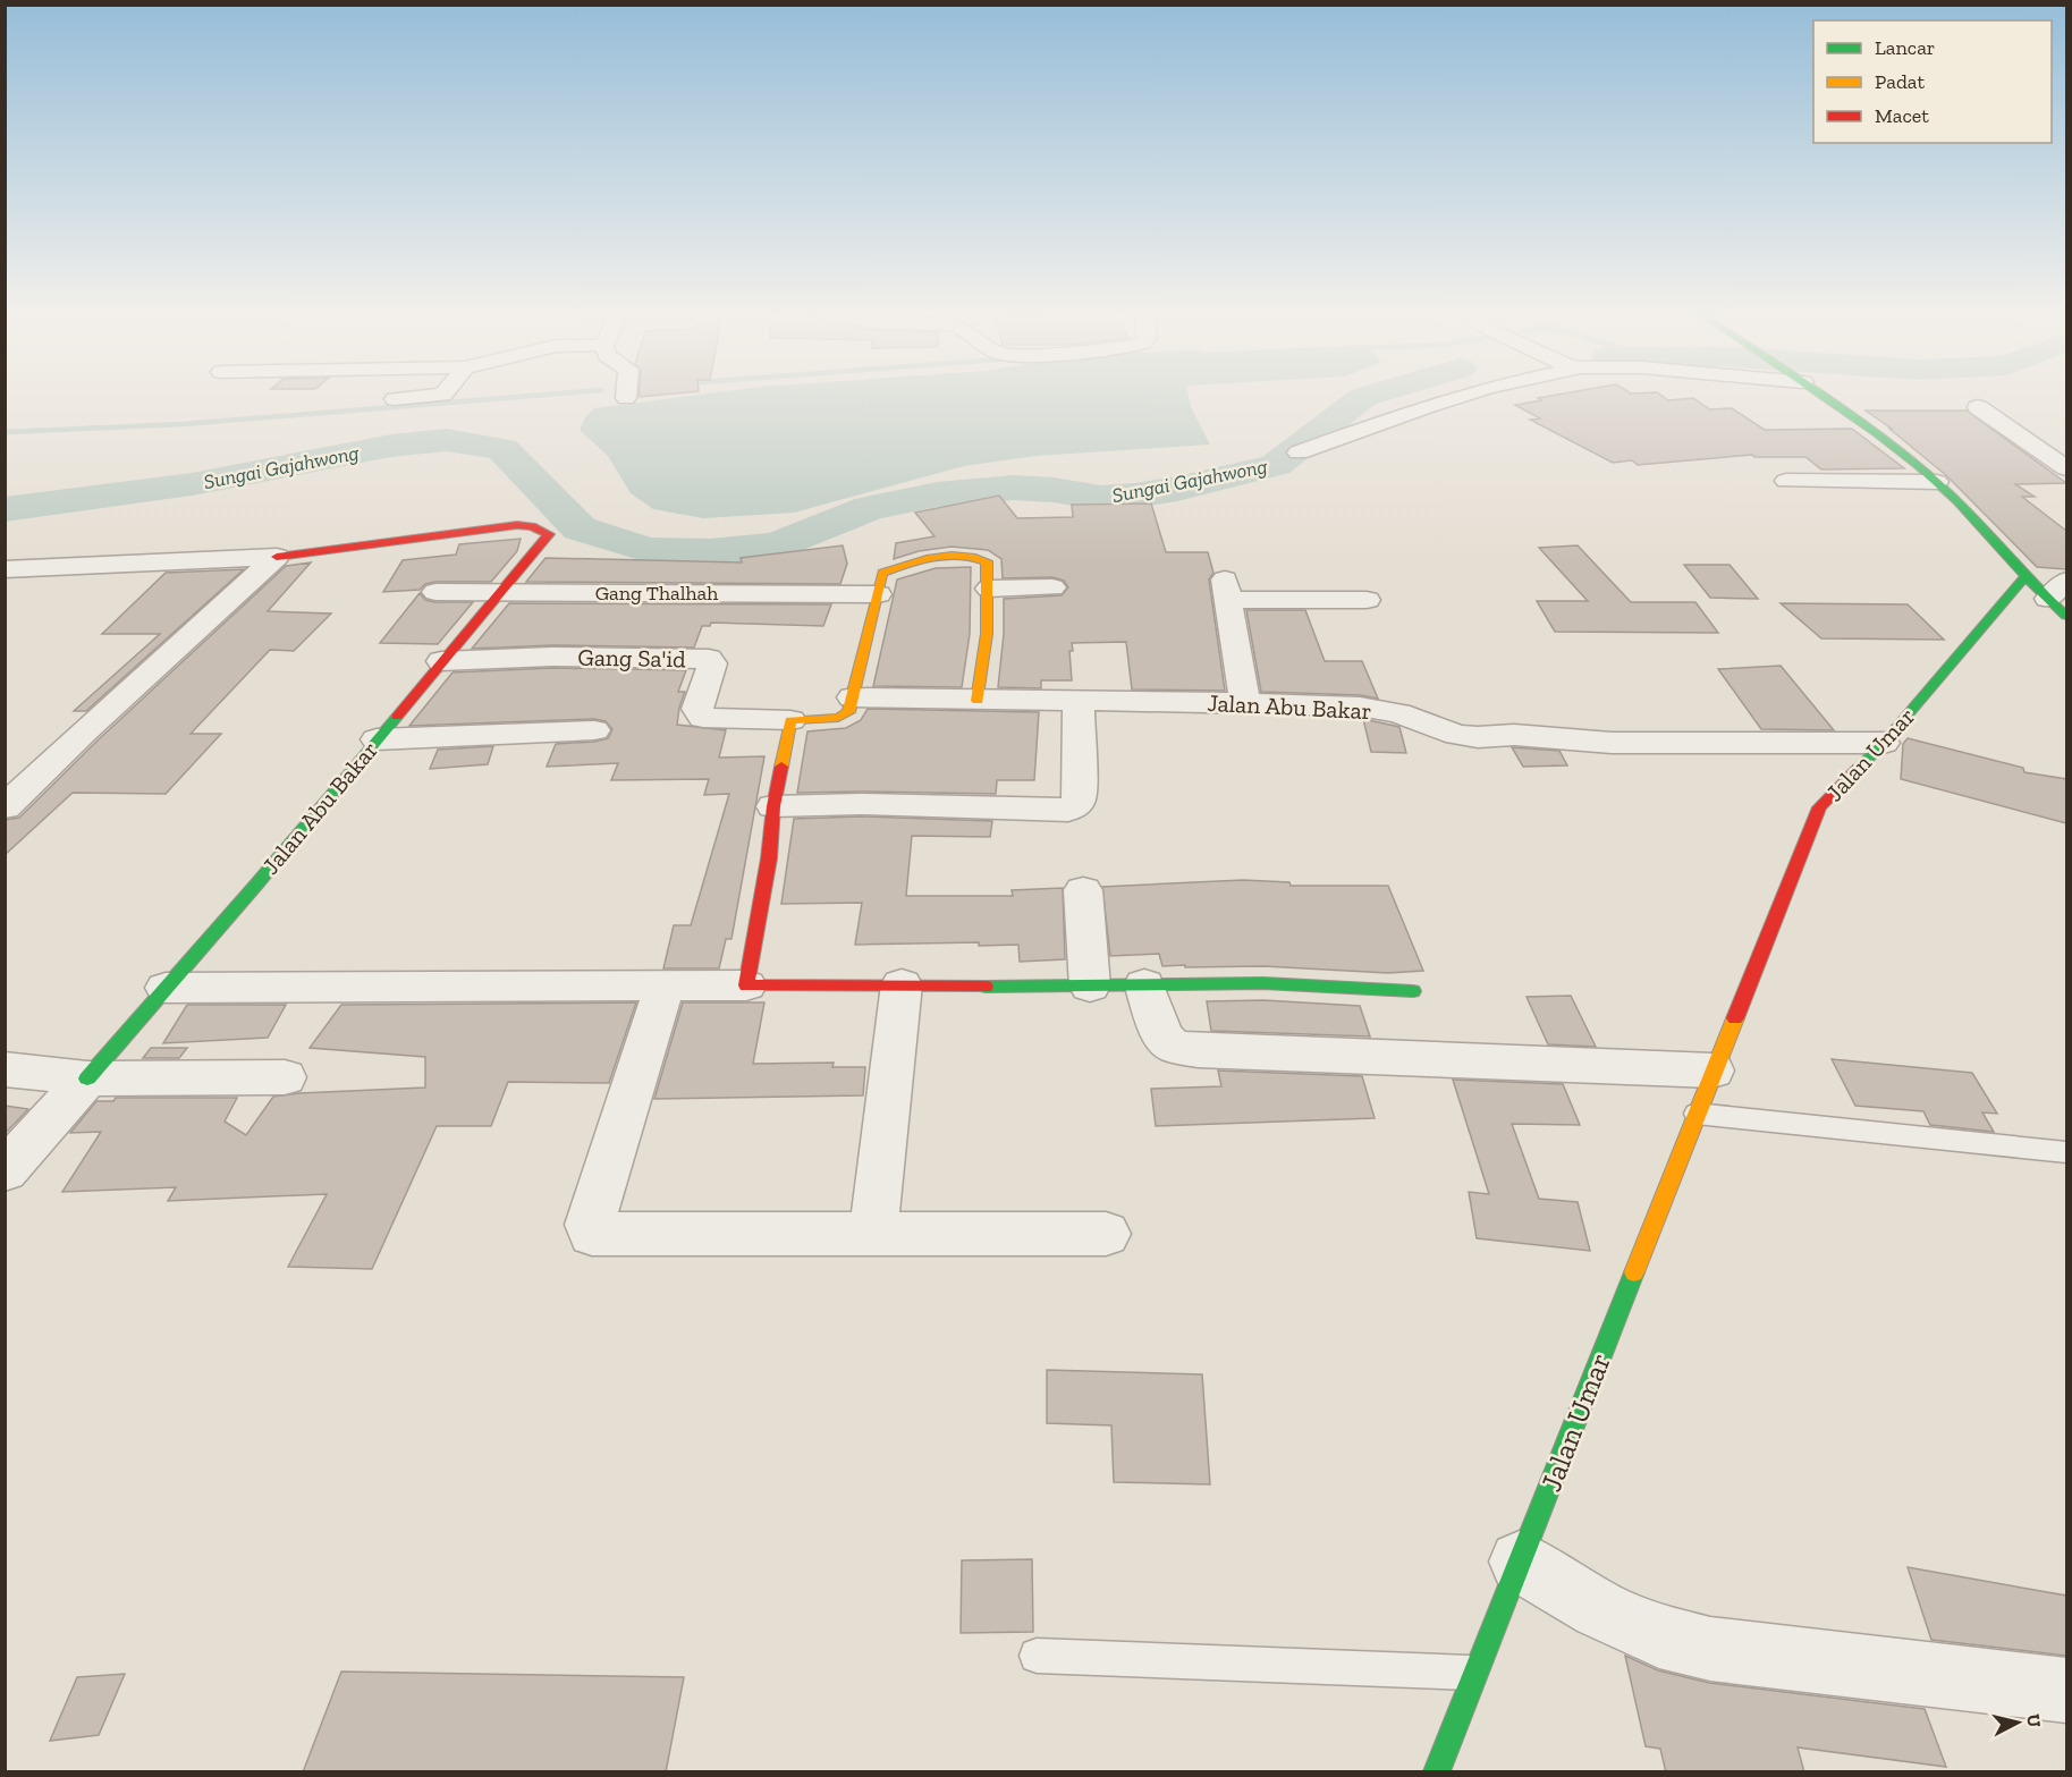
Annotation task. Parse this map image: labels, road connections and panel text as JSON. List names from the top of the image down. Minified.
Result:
{"streets":{"street":["Gang Thalhah","Gang Sa'id","Jalan Abu Bakar","Jalan Umar"]},"crossings":[["Gang Thalhah","Jalan Abu Bakar"],["Gang Sa'id","Jalan Abu Bakar"],["Jalan Abu Bakar","Jalan Umar"]],"water":["Sungai Gajahwong"],"legend":["Lancar","Padat","Macet"],"north":"right"}
